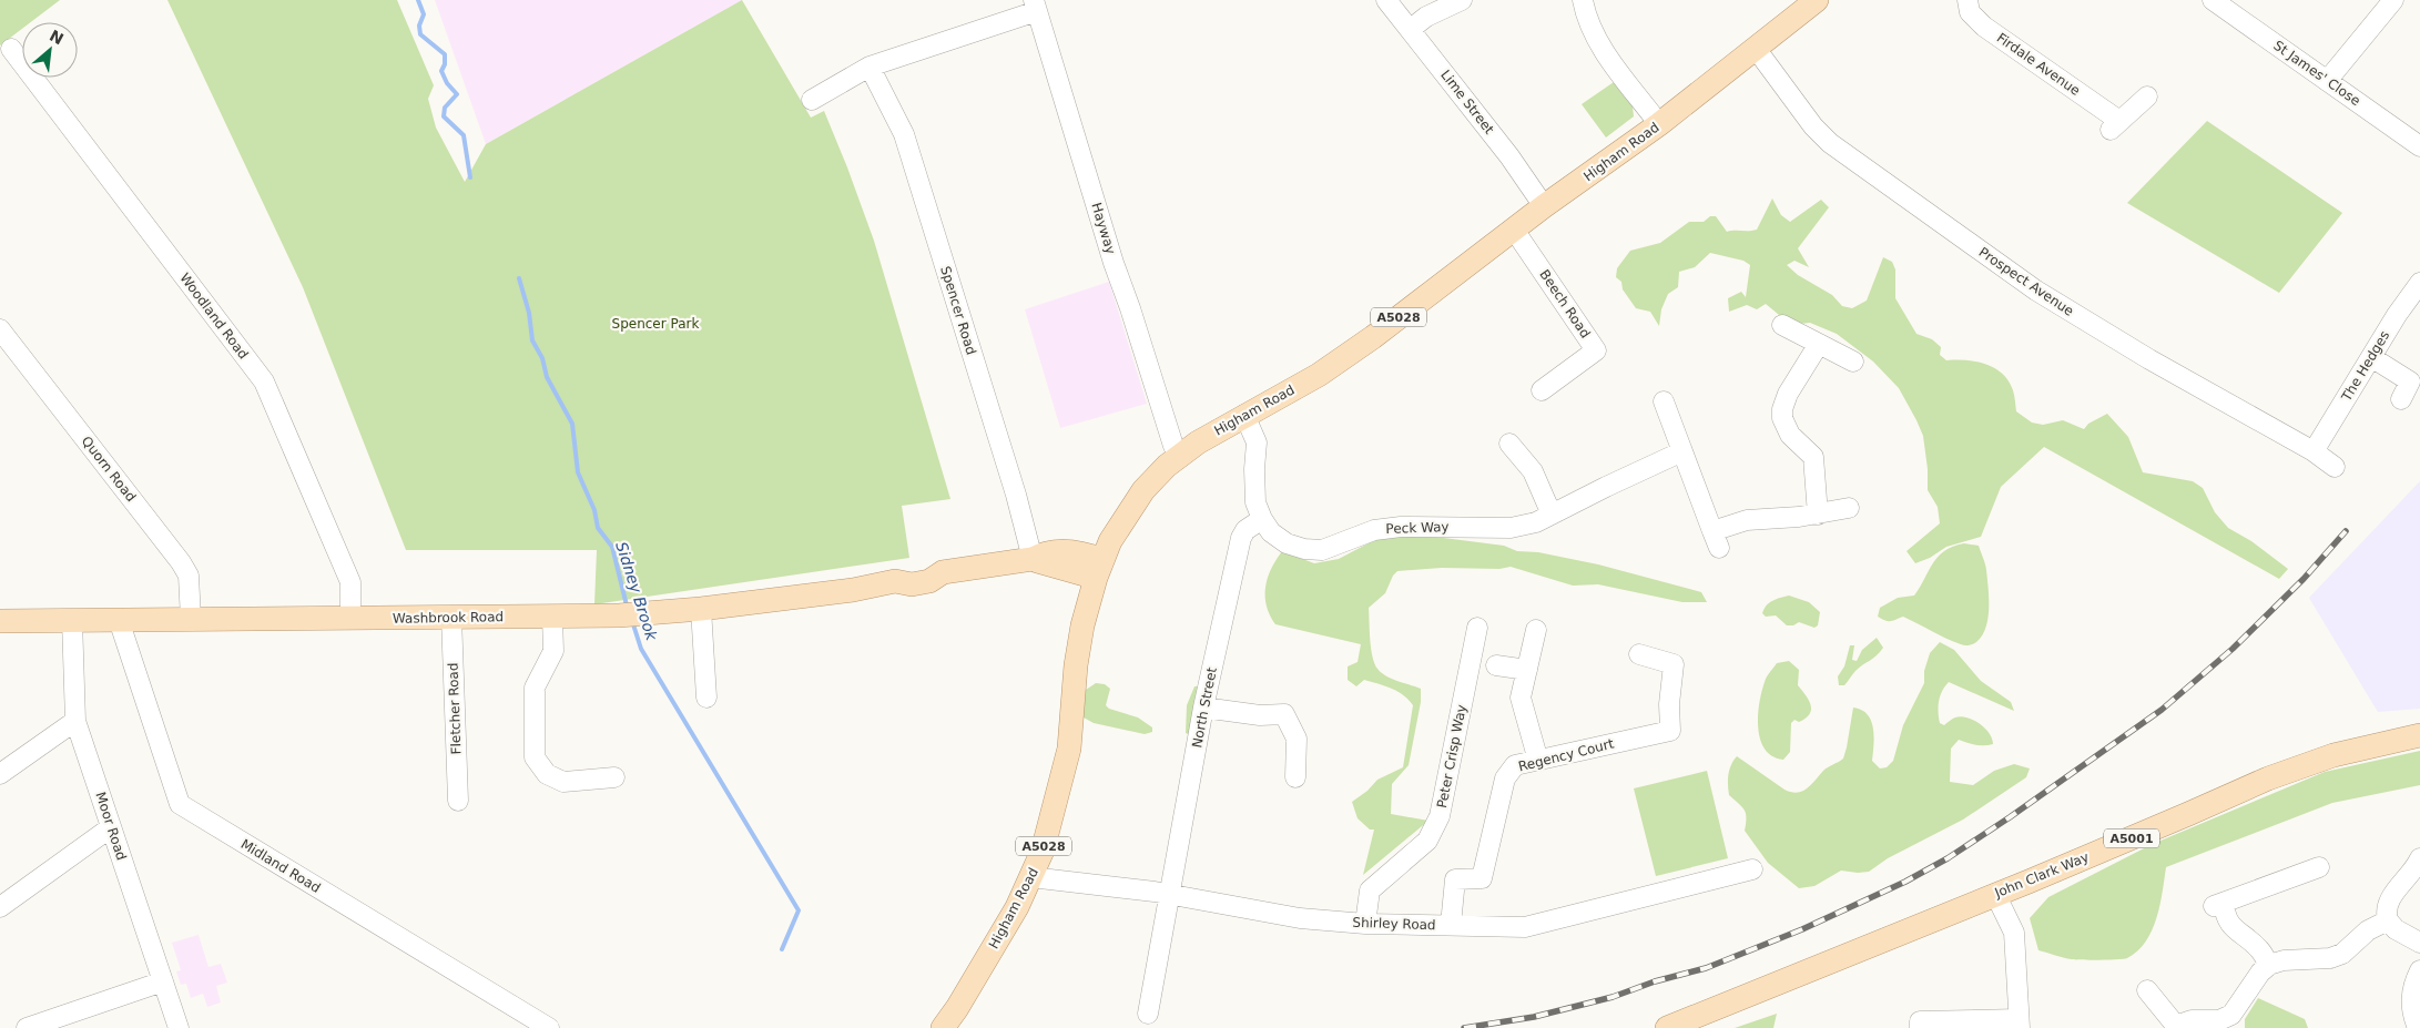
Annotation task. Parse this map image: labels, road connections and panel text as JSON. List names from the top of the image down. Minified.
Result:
{"streets":{"main road":["Higham Road","A5028","Washbrook Road","A5001","John Clark Way"],"street":["Firdale Avenue","St James' Close","Lime Street","Hayway","Prospect Avenue","Beech Road","Spencer Road","Woodland Road","The Hedges","Quorn Road","Peck Way","North Street","Fletcher Road","Regency Court","Peter Crisp Way","Moor Road","Midland Road","Shirley Road"]},"crossings":[["Lime Street","Higham Road"],["Higham Road","Hayway"],["Higham Road","Prospect Avenue"],["Higham Road","Beech Road"],["Higham Road","A5028"],["Higham Road","Washbrook Road"],["Higham Road","Shirley Road"],["Prospect Avenue","The Hedges"],["Spencer Road","Washbrook Road"],["Woodland Road","Washbrook Road"],["Quorn Road","Washbrook Road"],["Peck Way","North Street"],["Washbrook Road","Fletcher Road"],["Washbrook Road","Moor Road"],["Washbrook Road","Midland Road"],["North Street","Shirley Road"],["Regency Court","Shirley Road"],["Peter Crisp Way","Shirley Road"]],"water":["Sidney Brook"],"parks":["Spencer Park"],"north":"top right"}
